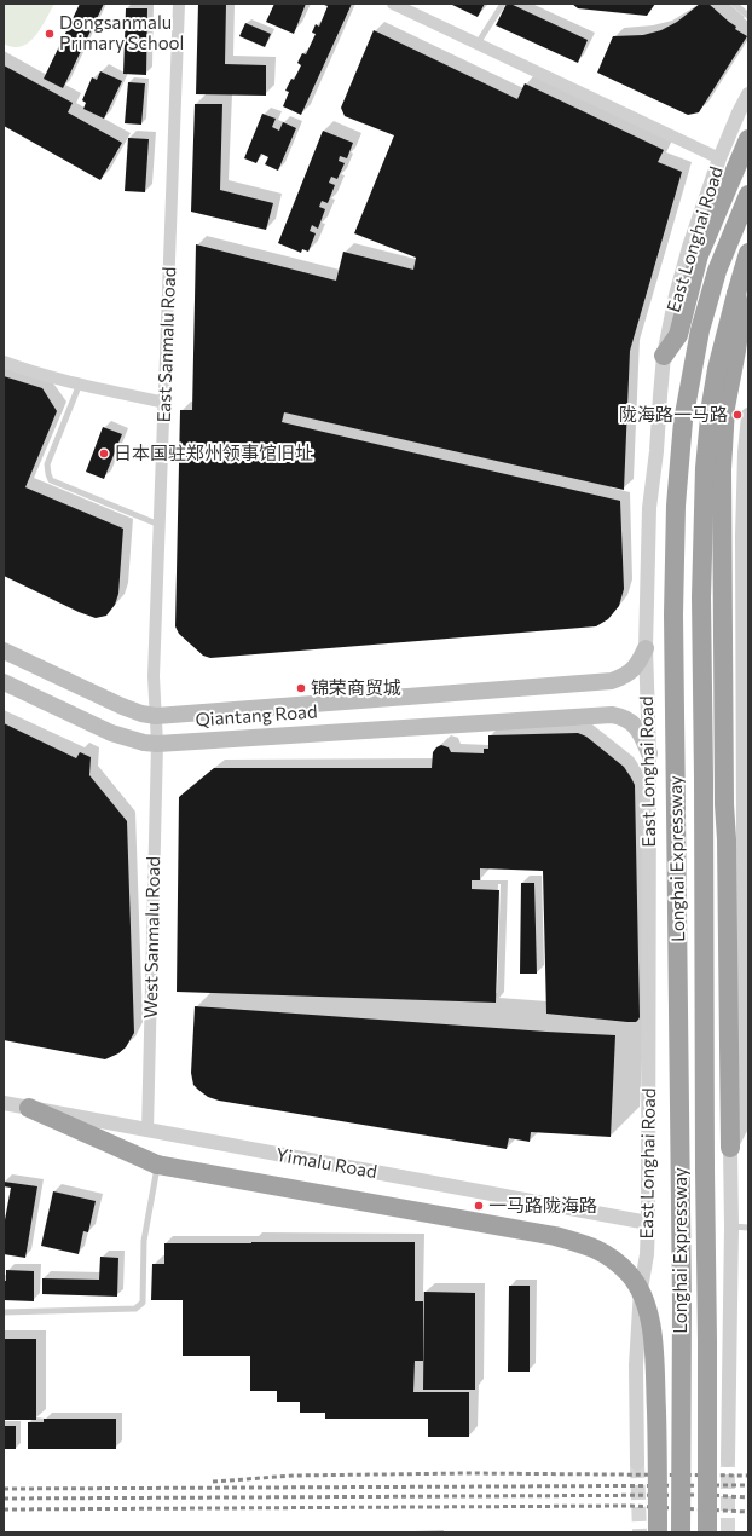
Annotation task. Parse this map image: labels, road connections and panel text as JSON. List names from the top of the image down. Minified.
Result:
{"streets":{"highway":["Longhai Expressway"],"main road":["Qiantang Road"],"street":["East Longhai Road","East Sanmalu Road","West Sanmalu Road","Yimalu Road"]},"crossings":[["East Longhai Road","Qiantang Road"],["East Longhai Road","Yimalu Road"],["East Sanmalu Road","Qiantang Road"],["East Sanmalu Road","West Sanmalu Road"],["Qiantang Road","West Sanmalu Road"],["West Sanmalu Road","Yimalu Road"]],"places":["Dongsanmalu Primary School","陇海路一马路","日本国驻郑州领事馆旧址","锦荣商贸城","一马路陇海路"]}
